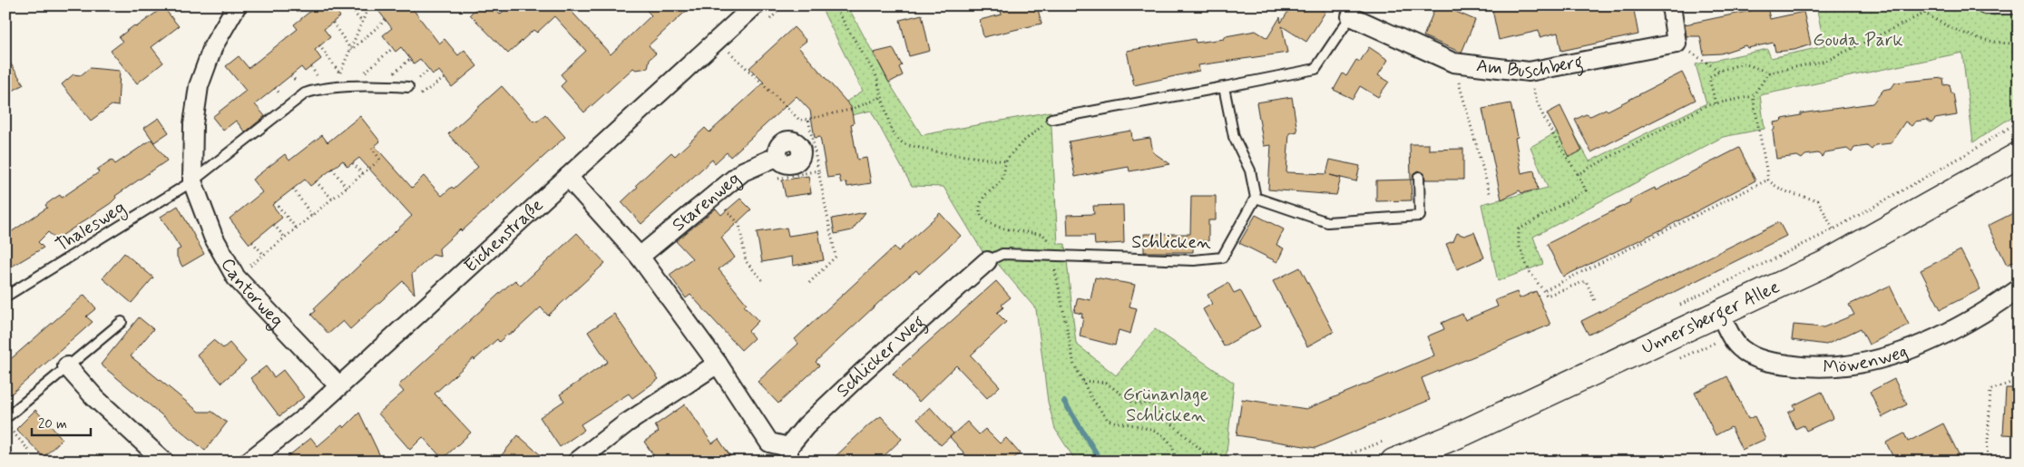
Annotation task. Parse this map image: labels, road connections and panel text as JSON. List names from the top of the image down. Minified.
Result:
{"streets":{"main road":["Unnersberger Allee"],"street":["Am Buschberg","Starenweg","Eichenstraße","Cantorweg","Schlicker Weg","Möwenweg"],"lane":["Thalesweg","Schlicken"]},"crossings":[["Thalesweg","Cantorweg"],["Eichenstraße","Cantorweg"],["Unnersberger Allee","Möwenweg"]],"parks":["Gouda Park","Grünanlage Schlicken"],"scale_bar":"20 m"}
